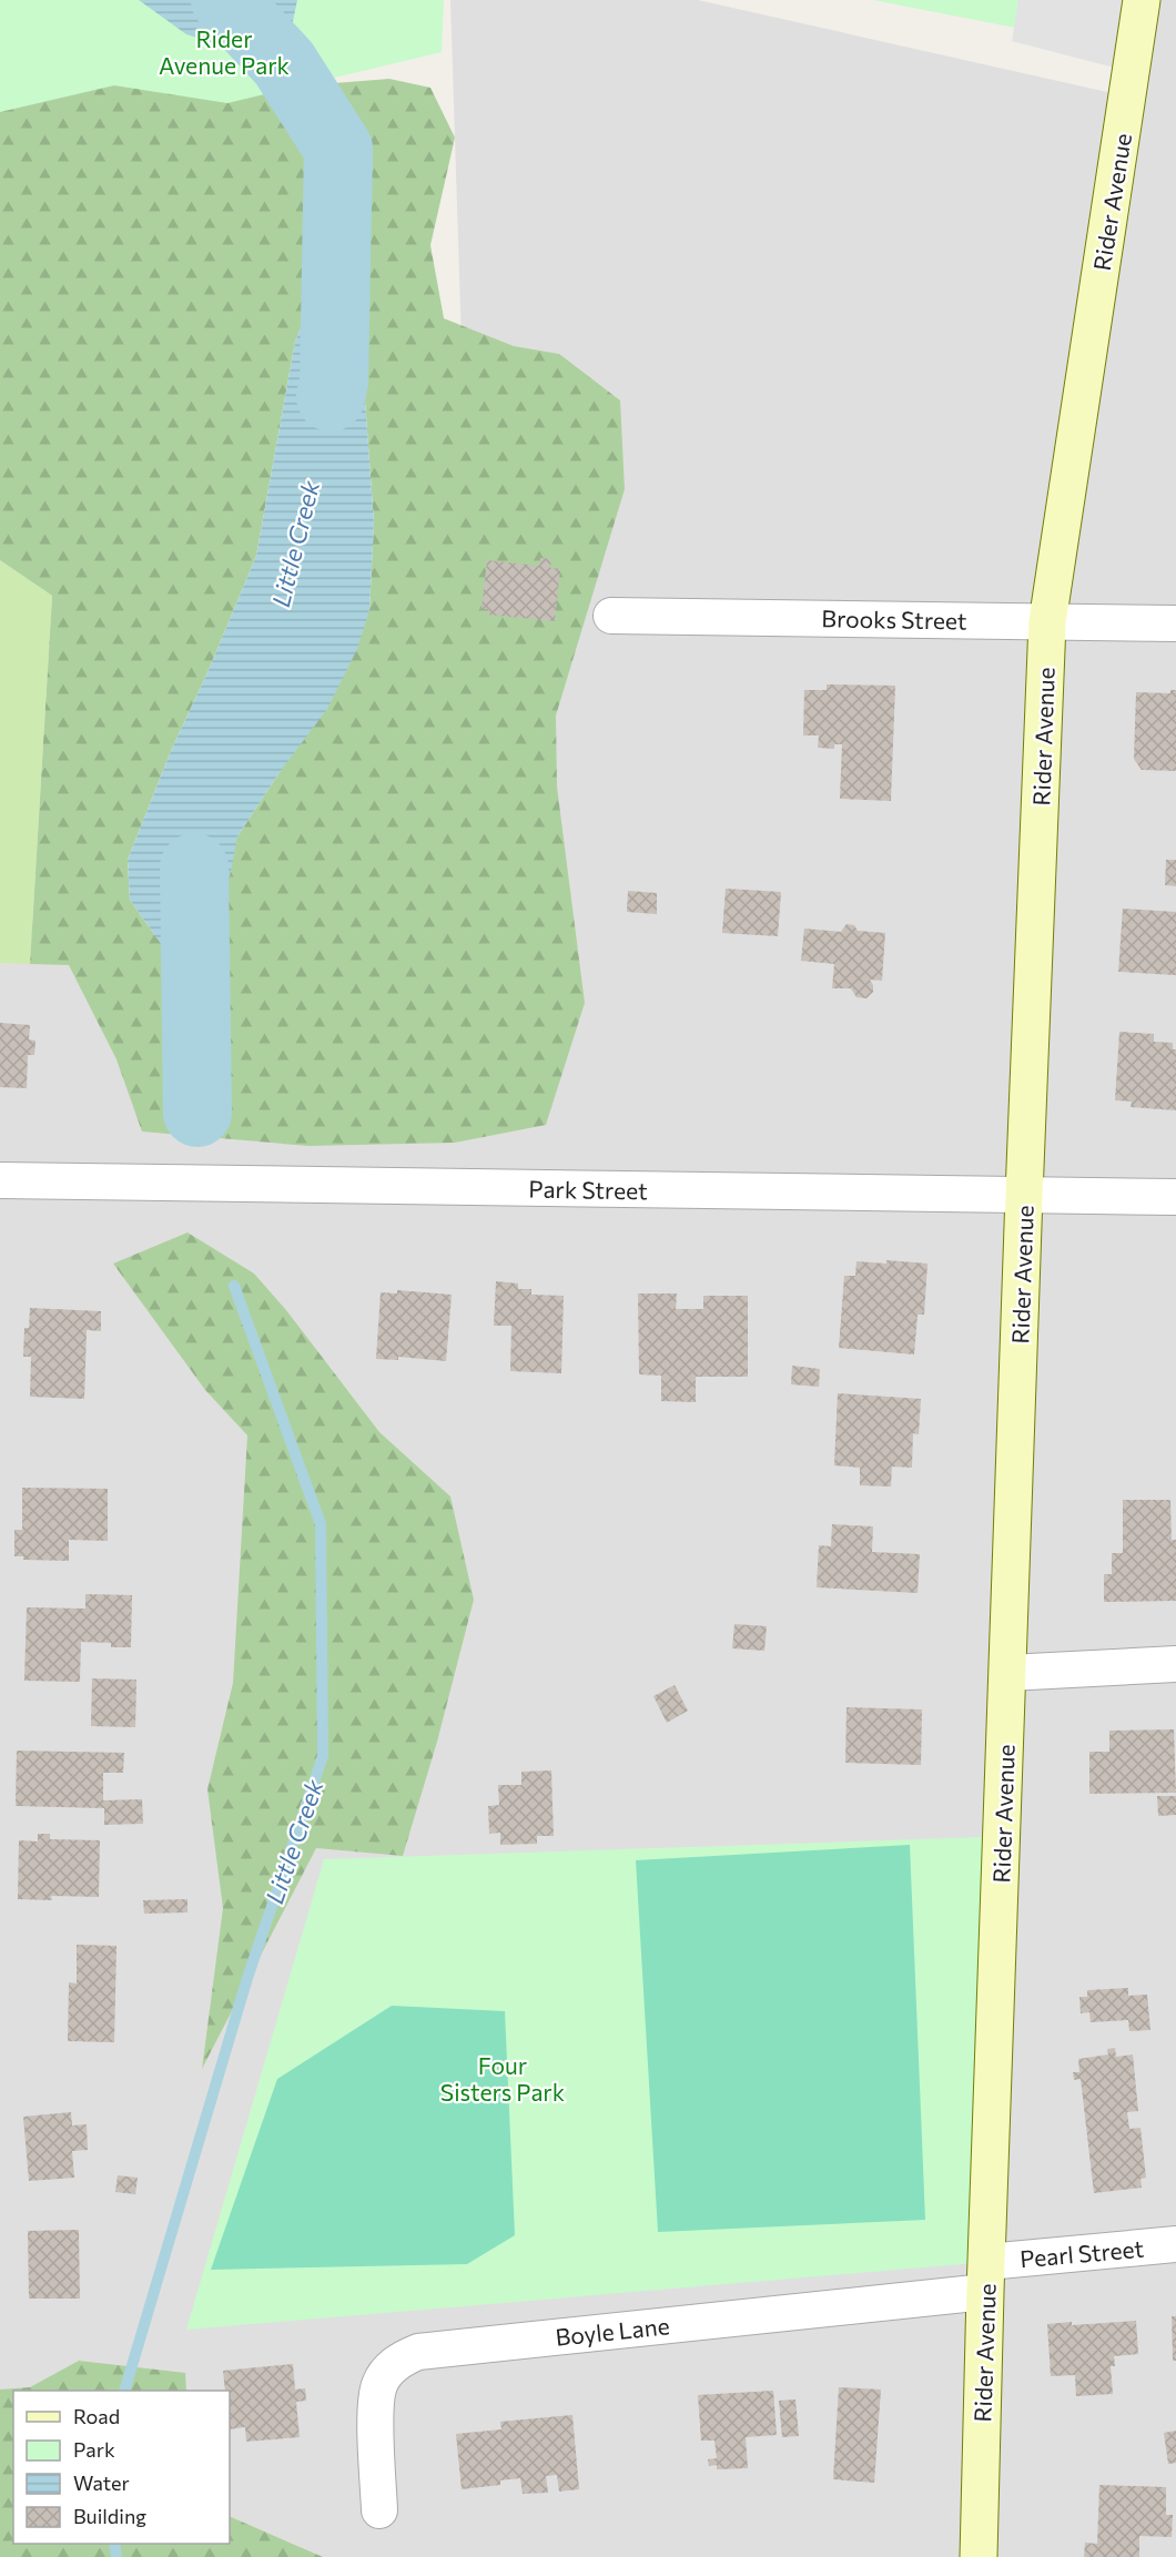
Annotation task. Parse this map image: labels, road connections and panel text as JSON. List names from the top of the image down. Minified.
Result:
{"streets":{"street":["Rider Avenue","Brooks Street","Park Street","Pearl Street","Boyle Lane"]},"crossings":[["Rider Avenue","Brooks Street"],["Rider Avenue","Park Street"],["Rider Avenue","Pearl Street"],["Rider Avenue","Boyle Lane"],["Pearl Street","Boyle Lane"]],"water":["Little Creek"],"parks":["Rider Avenue Park","Four Sisters Park"],"legend":["Road","Park","Water","Building"]}
